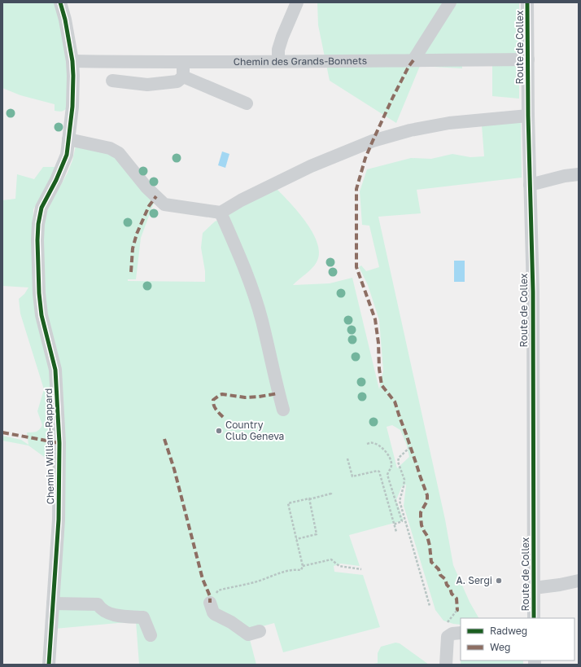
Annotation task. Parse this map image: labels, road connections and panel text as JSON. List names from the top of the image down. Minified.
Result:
{"streets":{"street":["Route de Collex","Chemin des Grands-Bonnets","Chemin William-Rappard"]},"crossings":[["Route de Collex","Chemin des Grands-Bonnets"],["Chemin des Grands-Bonnets","Chemin William-Rappard"]],"places":["Country Club Geneva","A. Sergi"],"legend":["Radweg","Weg"]}
